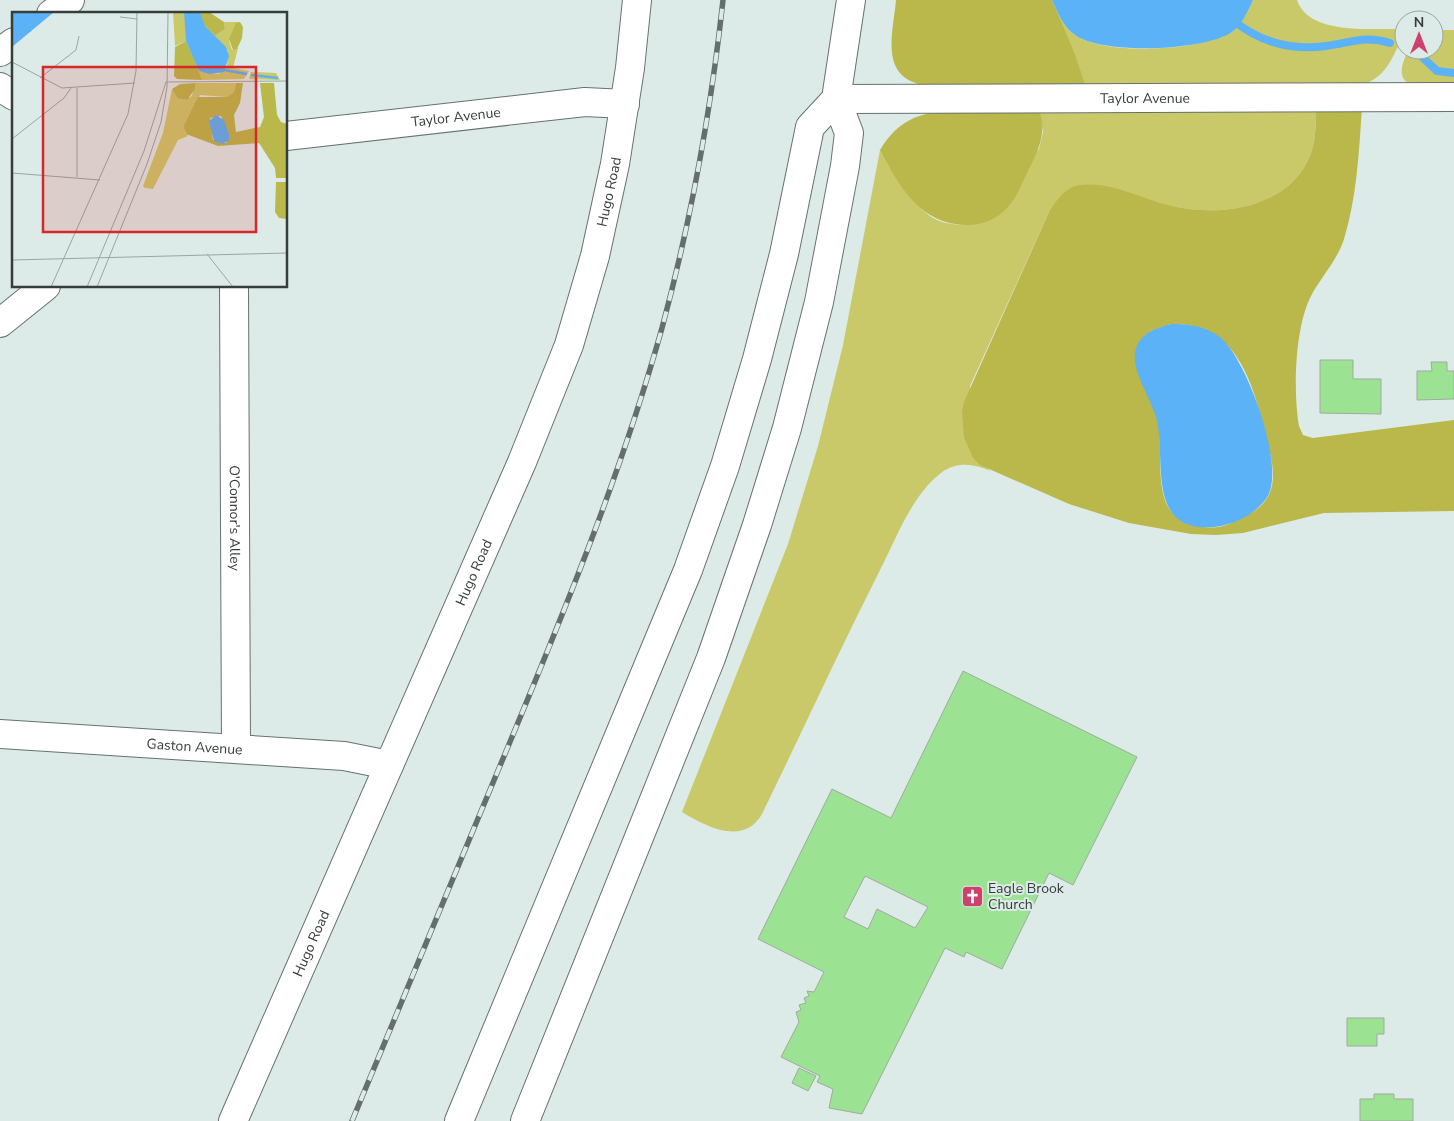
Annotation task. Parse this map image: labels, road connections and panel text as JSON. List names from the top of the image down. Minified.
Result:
{"streets":{"street":["Taylor Avenue","Hugo Road","O'Connor's Alley","Gaston Avenue"]},"crossings":[["Taylor Avenue","Hugo Road"],["Hugo Road","Gaston Avenue"],["O'Connor's Alley","Gaston Avenue"]],"places":{"church":["Eagle Brook Church"]},"north":"top"}
